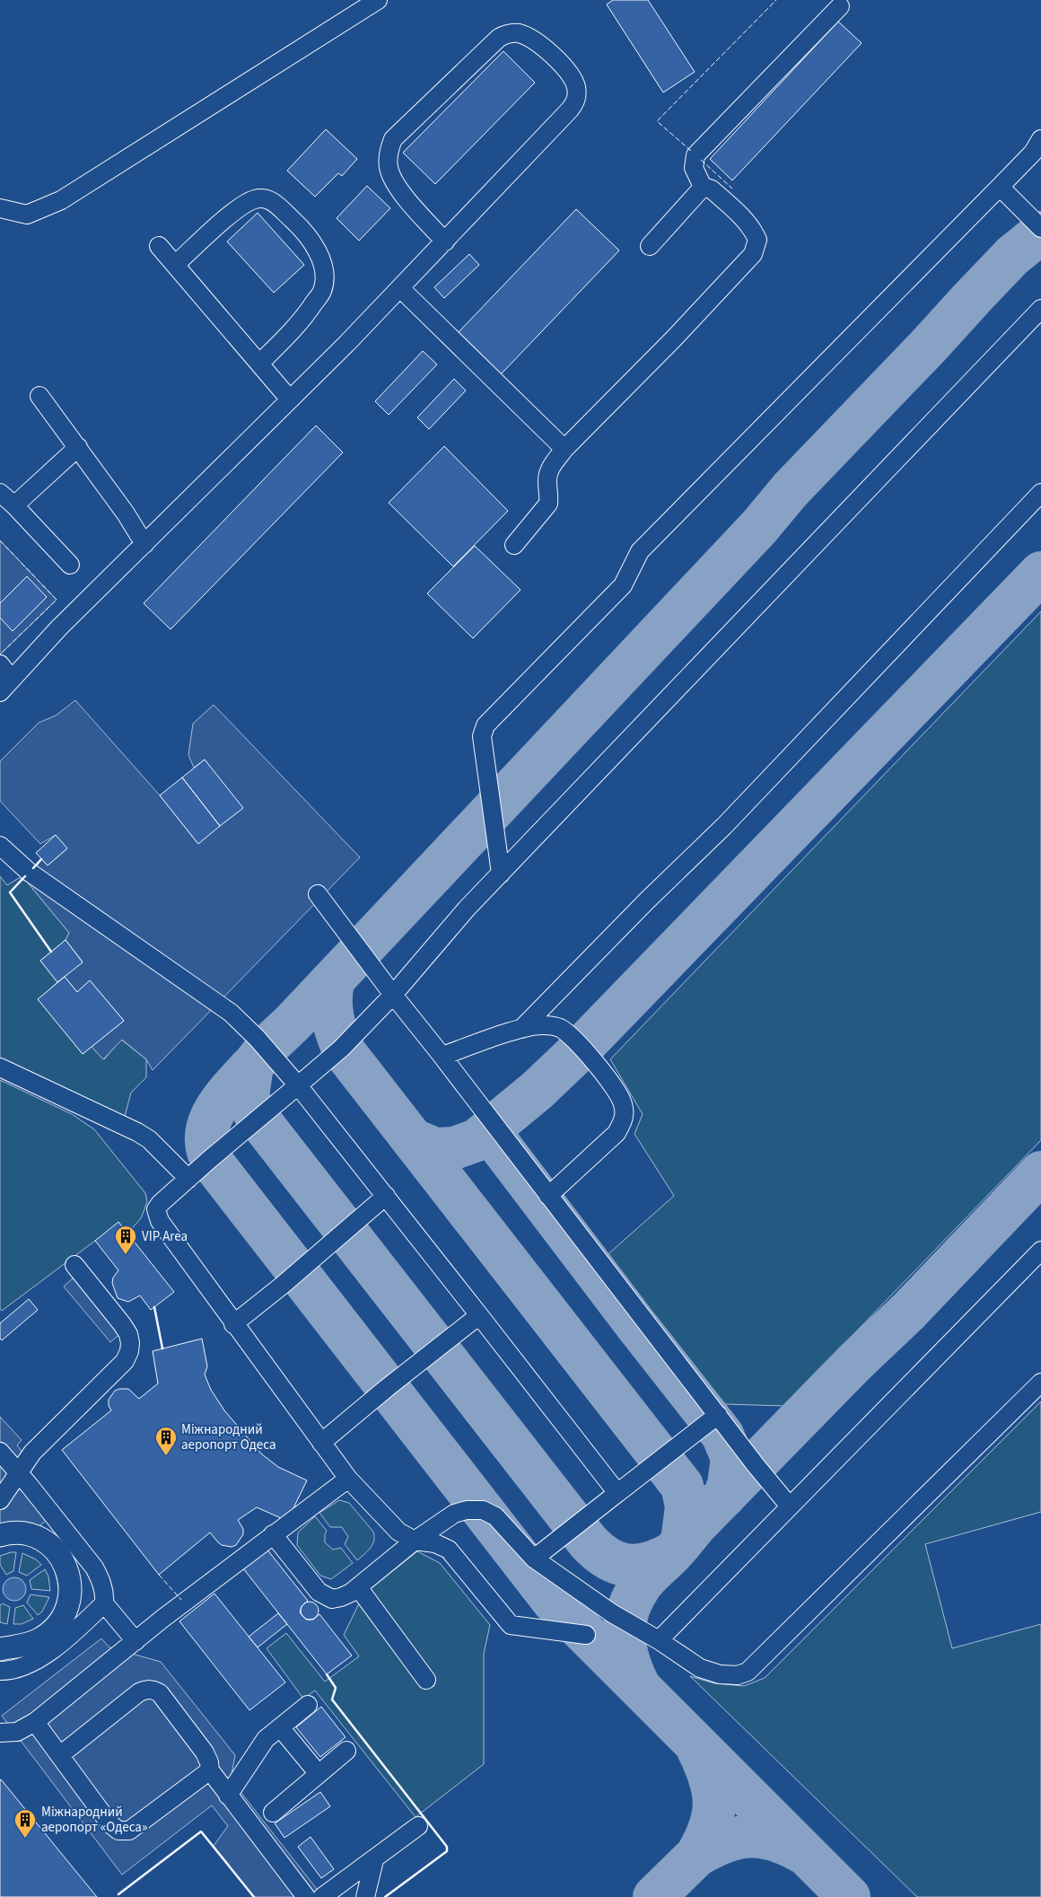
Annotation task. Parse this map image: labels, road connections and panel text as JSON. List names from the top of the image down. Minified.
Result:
{"places":{"building":["VIP Area","Міжнародний аеропорт Одеса","Міжнародний аеропорт «Одеса»"]}}
